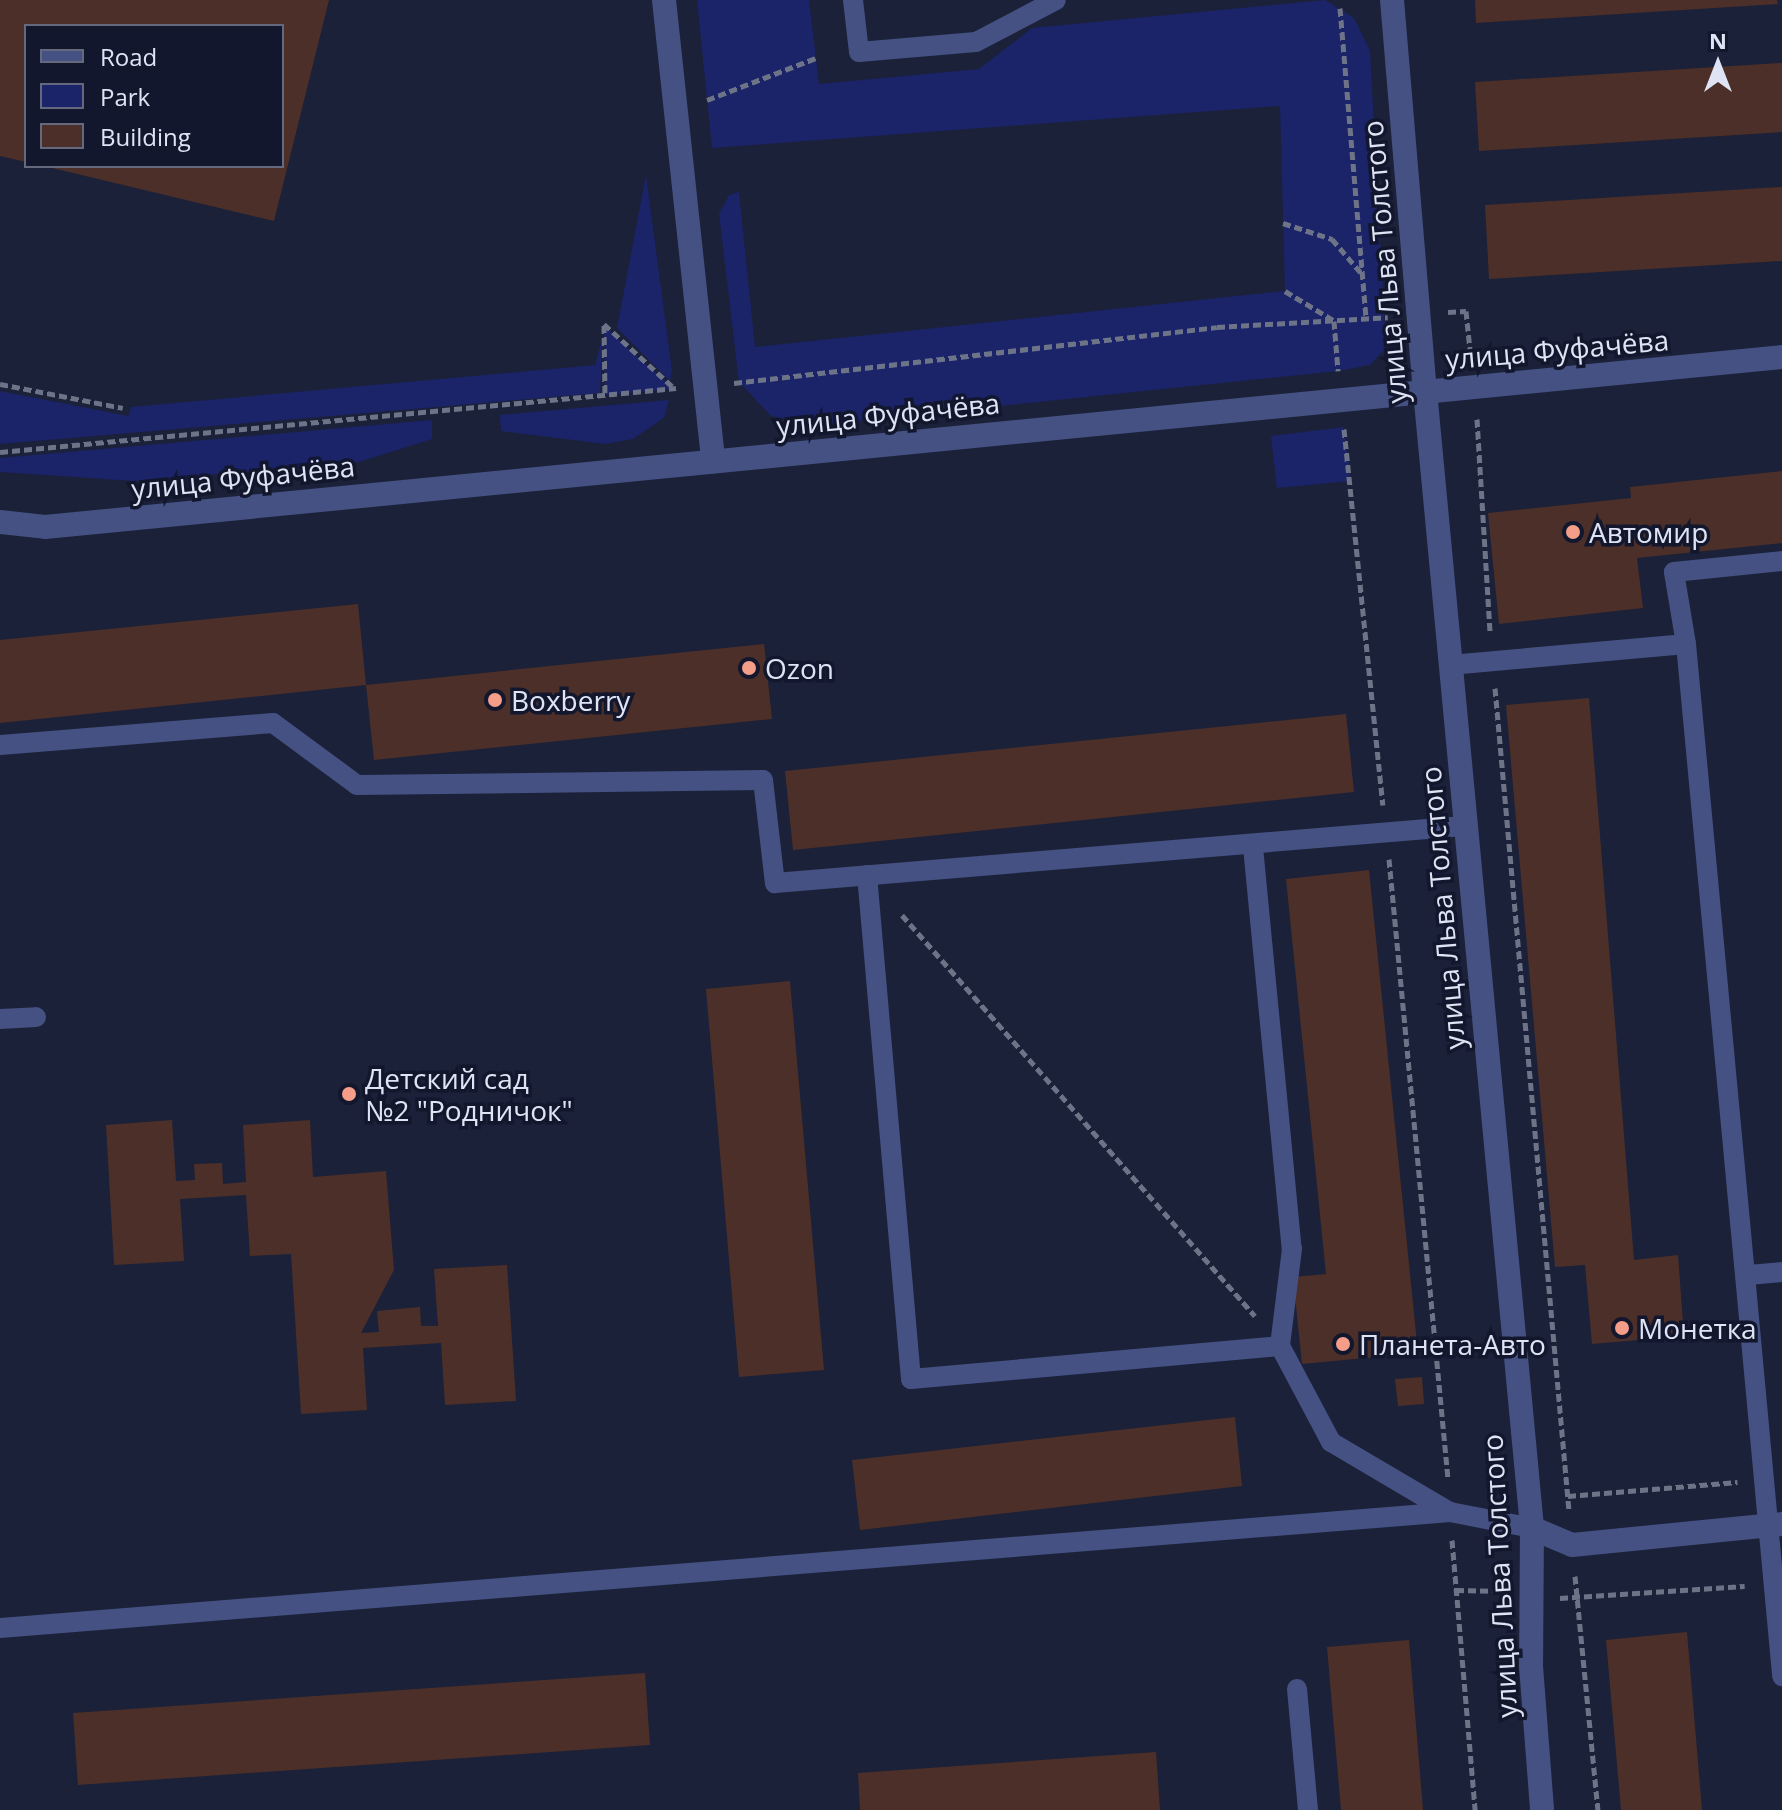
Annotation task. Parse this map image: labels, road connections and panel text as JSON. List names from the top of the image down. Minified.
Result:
{"streets":{"street":["улица Льва Толстого","улица Фуфачёва"]},"crossings":[["улица Льва Толстого","улица Фуфачёва"]],"places":["Автомир","Ozon","Boxberry","Детский сад №2 \"Родничок\"","Монетка","Планета-Авто"],"legend":["Road","Park","Building"],"north":"top"}
